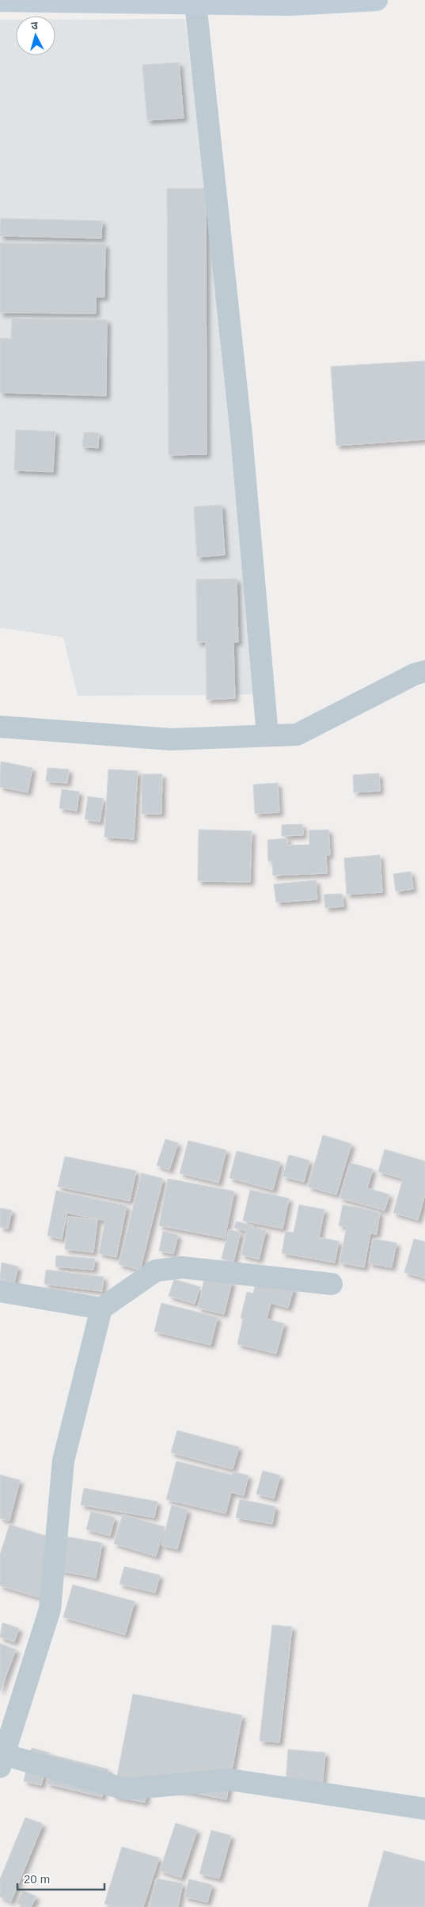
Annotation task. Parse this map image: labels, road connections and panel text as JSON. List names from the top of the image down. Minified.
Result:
{"scale_bar":"20 m","north":"top"}
